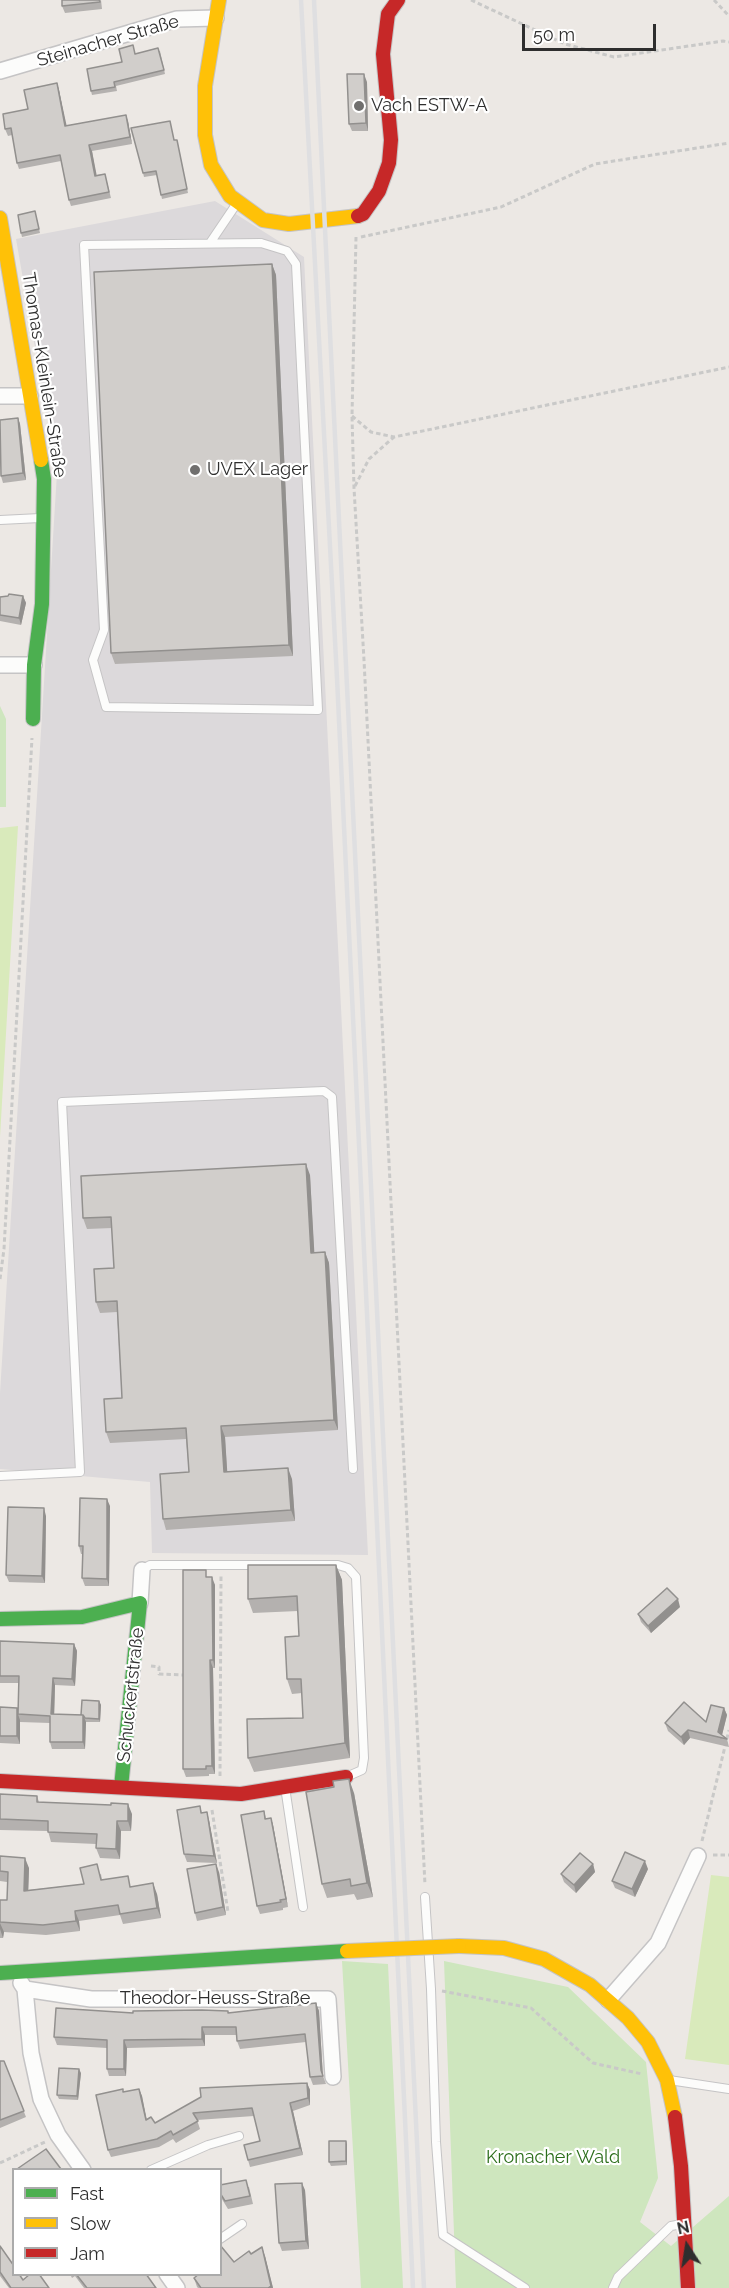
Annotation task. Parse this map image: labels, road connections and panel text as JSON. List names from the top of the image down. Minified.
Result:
{"streets":{"street":["Steinacher Straße","Thomas-Kleinlein-Straße","Schuckertstraße","Theodor-Heuss-Straße"]},"parks":["Kronacher Wald"],"places":["Vach ESTW-A","UVEX Lager"],"legend":["Fast","Slow","Jam"],"scale_bar":"50 m","north":"top"}
